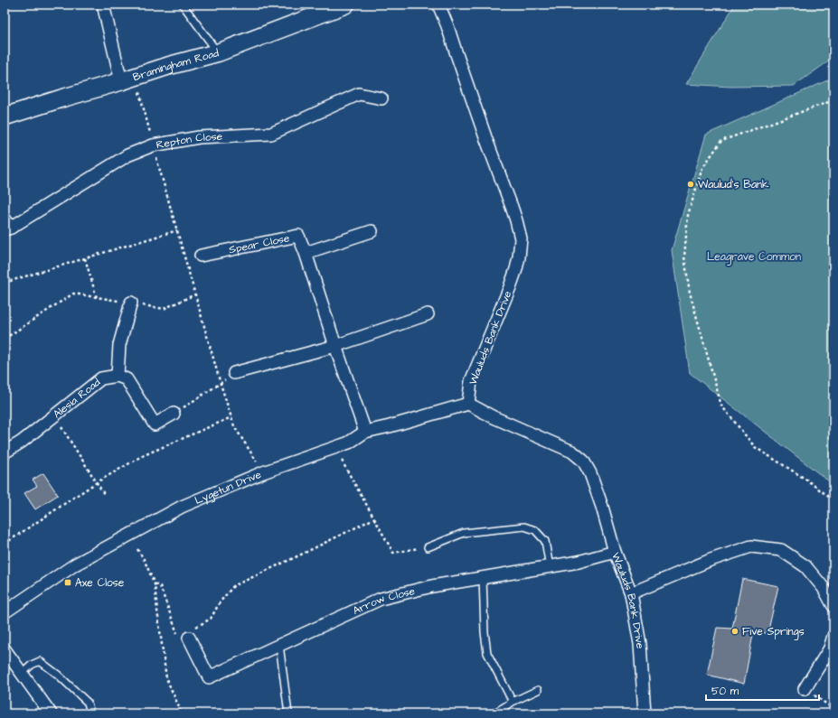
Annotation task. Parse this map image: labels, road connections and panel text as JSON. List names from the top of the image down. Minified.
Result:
{"streets":{"street":["Bramingham Road","Repton Close","Spear Close","Wauluds Bank Drive","Alesia Road","Lygetun Drive","Arrow Close"]},"crossings":[["Spear Close","Lygetun Drive"],["Wauluds Bank Drive","Lygetun Drive"],["Wauluds Bank Drive","Arrow Close"]],"parks":["Leagrave Common"],"places":{"other":["Waulud's Bank","Five Springs"],"transit":["Axe Close"]},"scale_bar":"50 m"}
